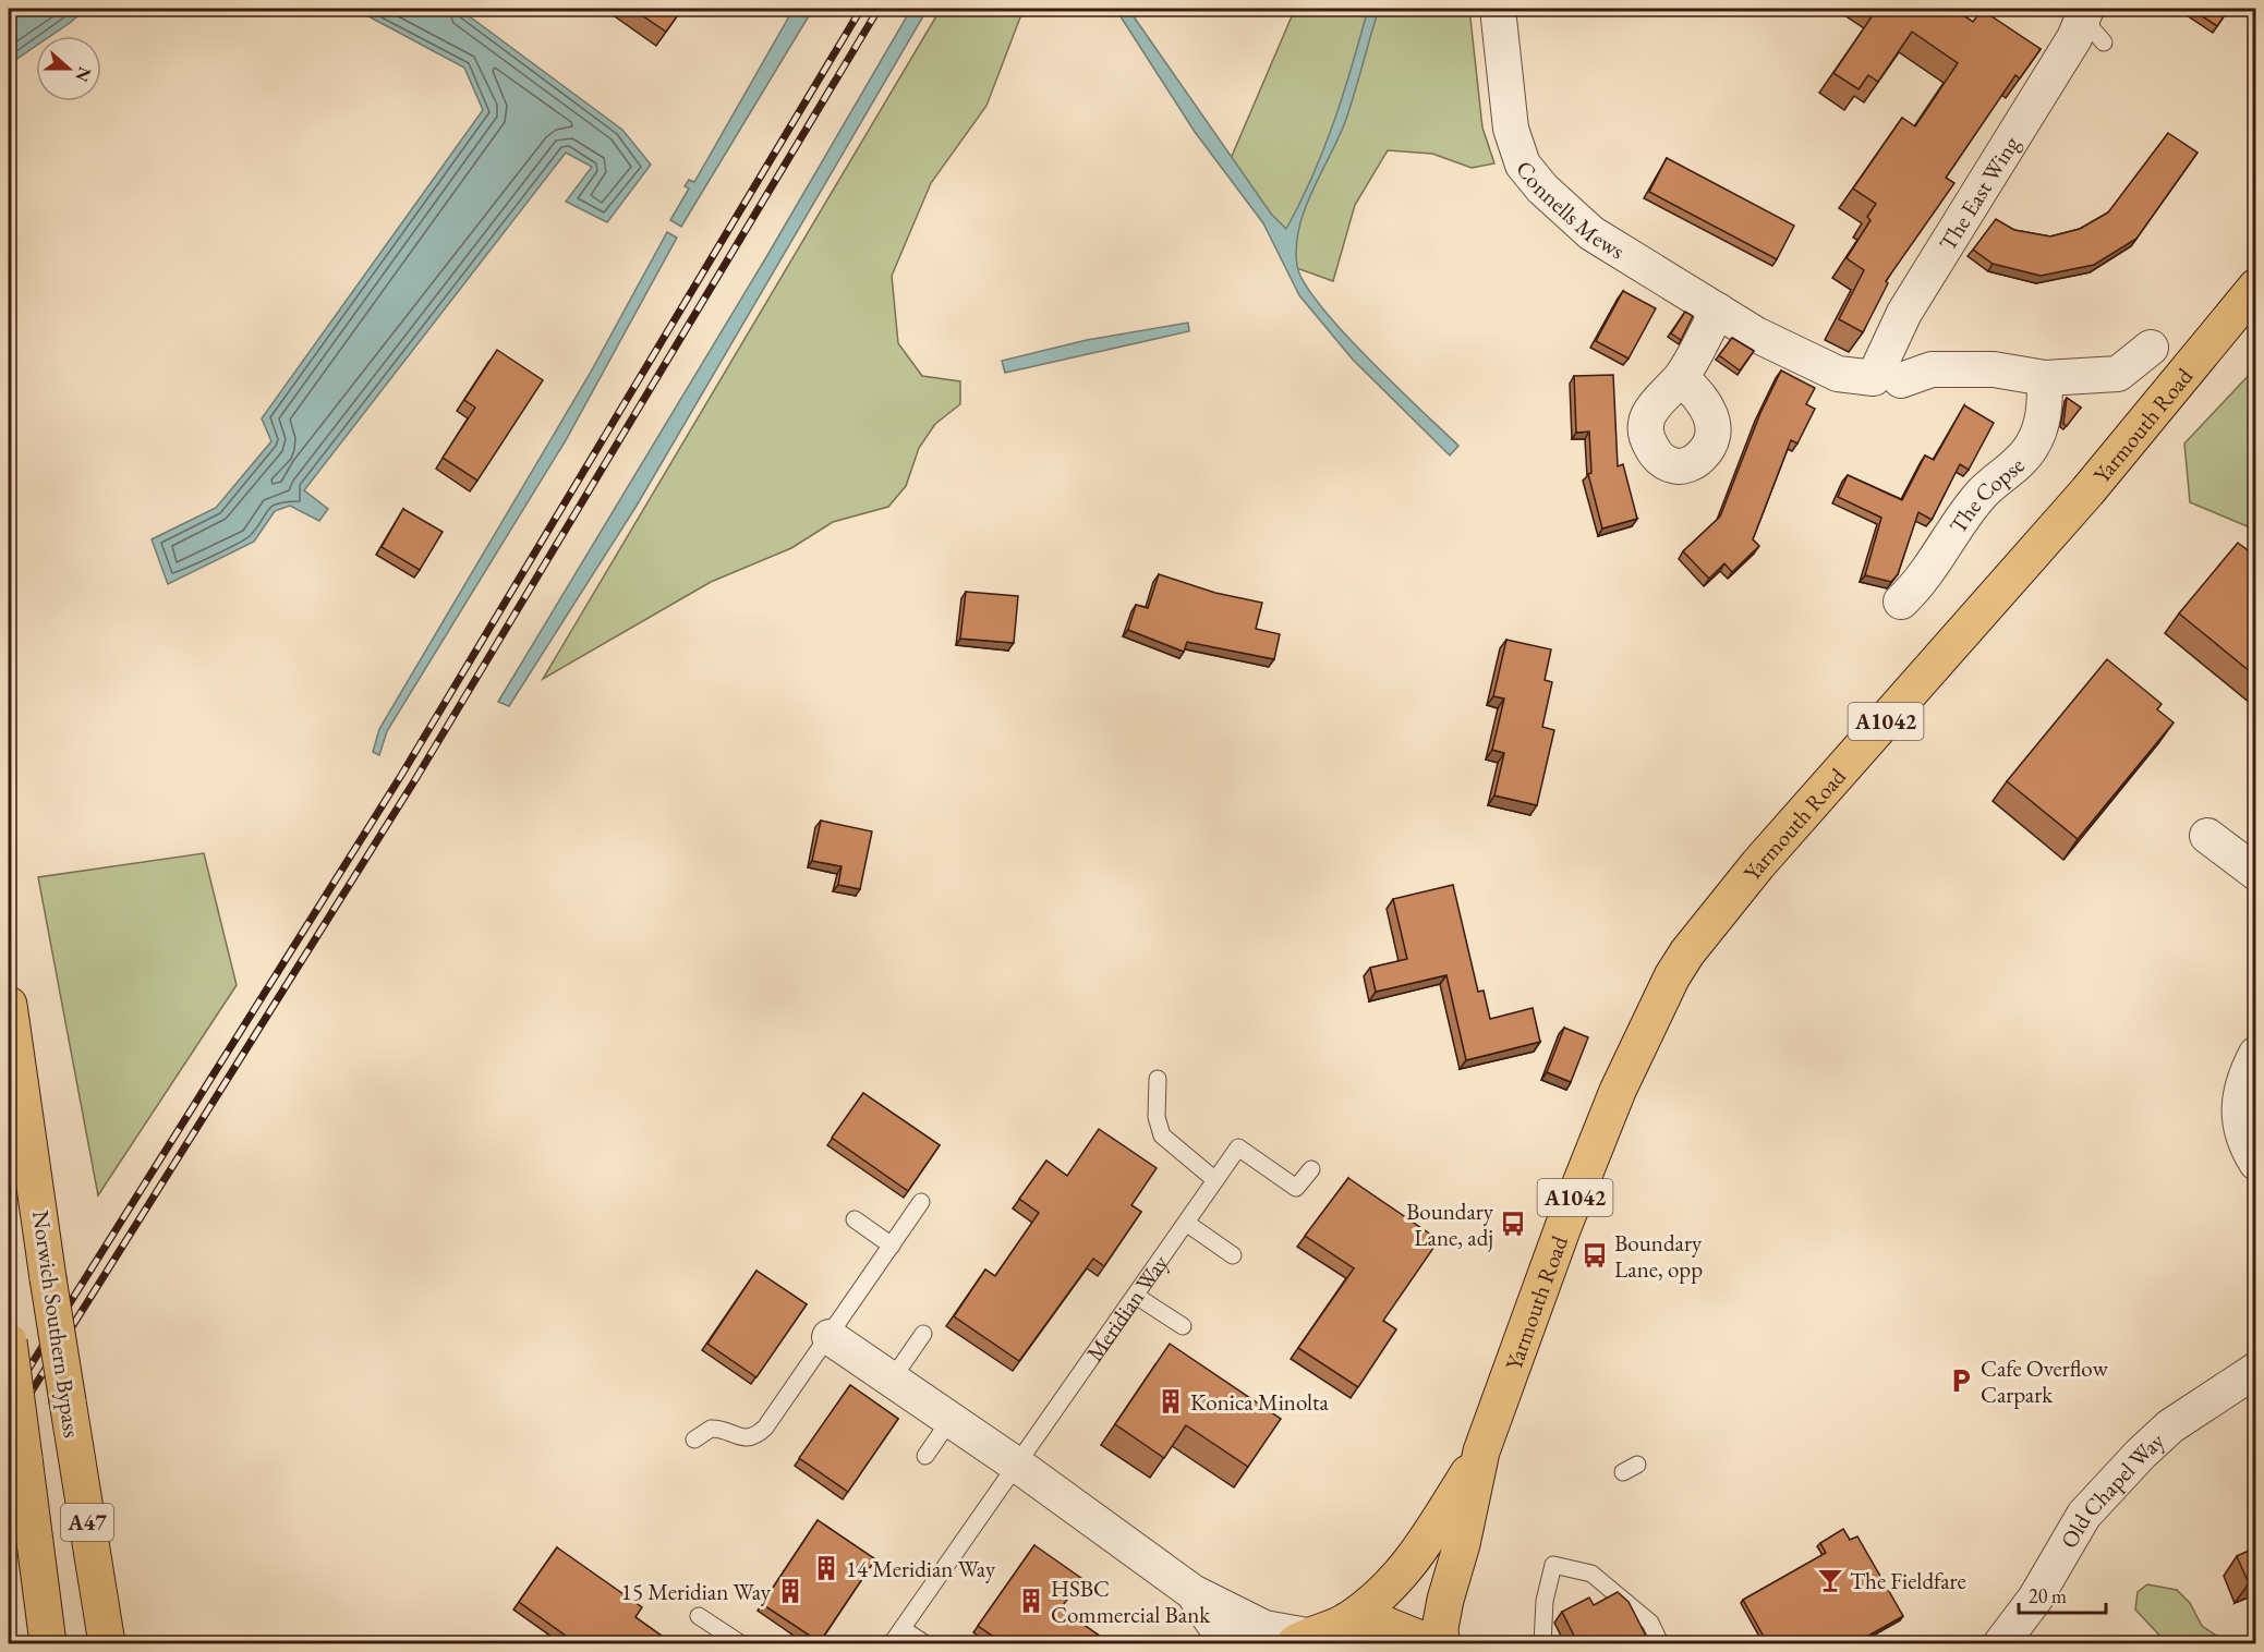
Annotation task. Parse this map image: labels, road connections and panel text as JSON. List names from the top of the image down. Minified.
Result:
{"streets":{"highway":["Yarmouth Road","A1042","Norwich Southern Bypass","A47"],"street":["The East Wing","Connells Mews","The Copse","Old Chapel Way"],"lane":["Meridian Way"]},"crossings":[["The East Wing","Connells Mews"]],"places":{"bus stop":["Boundary Lane, adj","Boundary Lane, opp"],"parking":["Cafe Overflow Carpark"],"building":["Konica Minolta","14 Meridian Way","15 Meridian Way","HSBC Commercial Bank"],"bar":["The Fieldfare"]},"scale_bar":"20 m","north":"right"}
